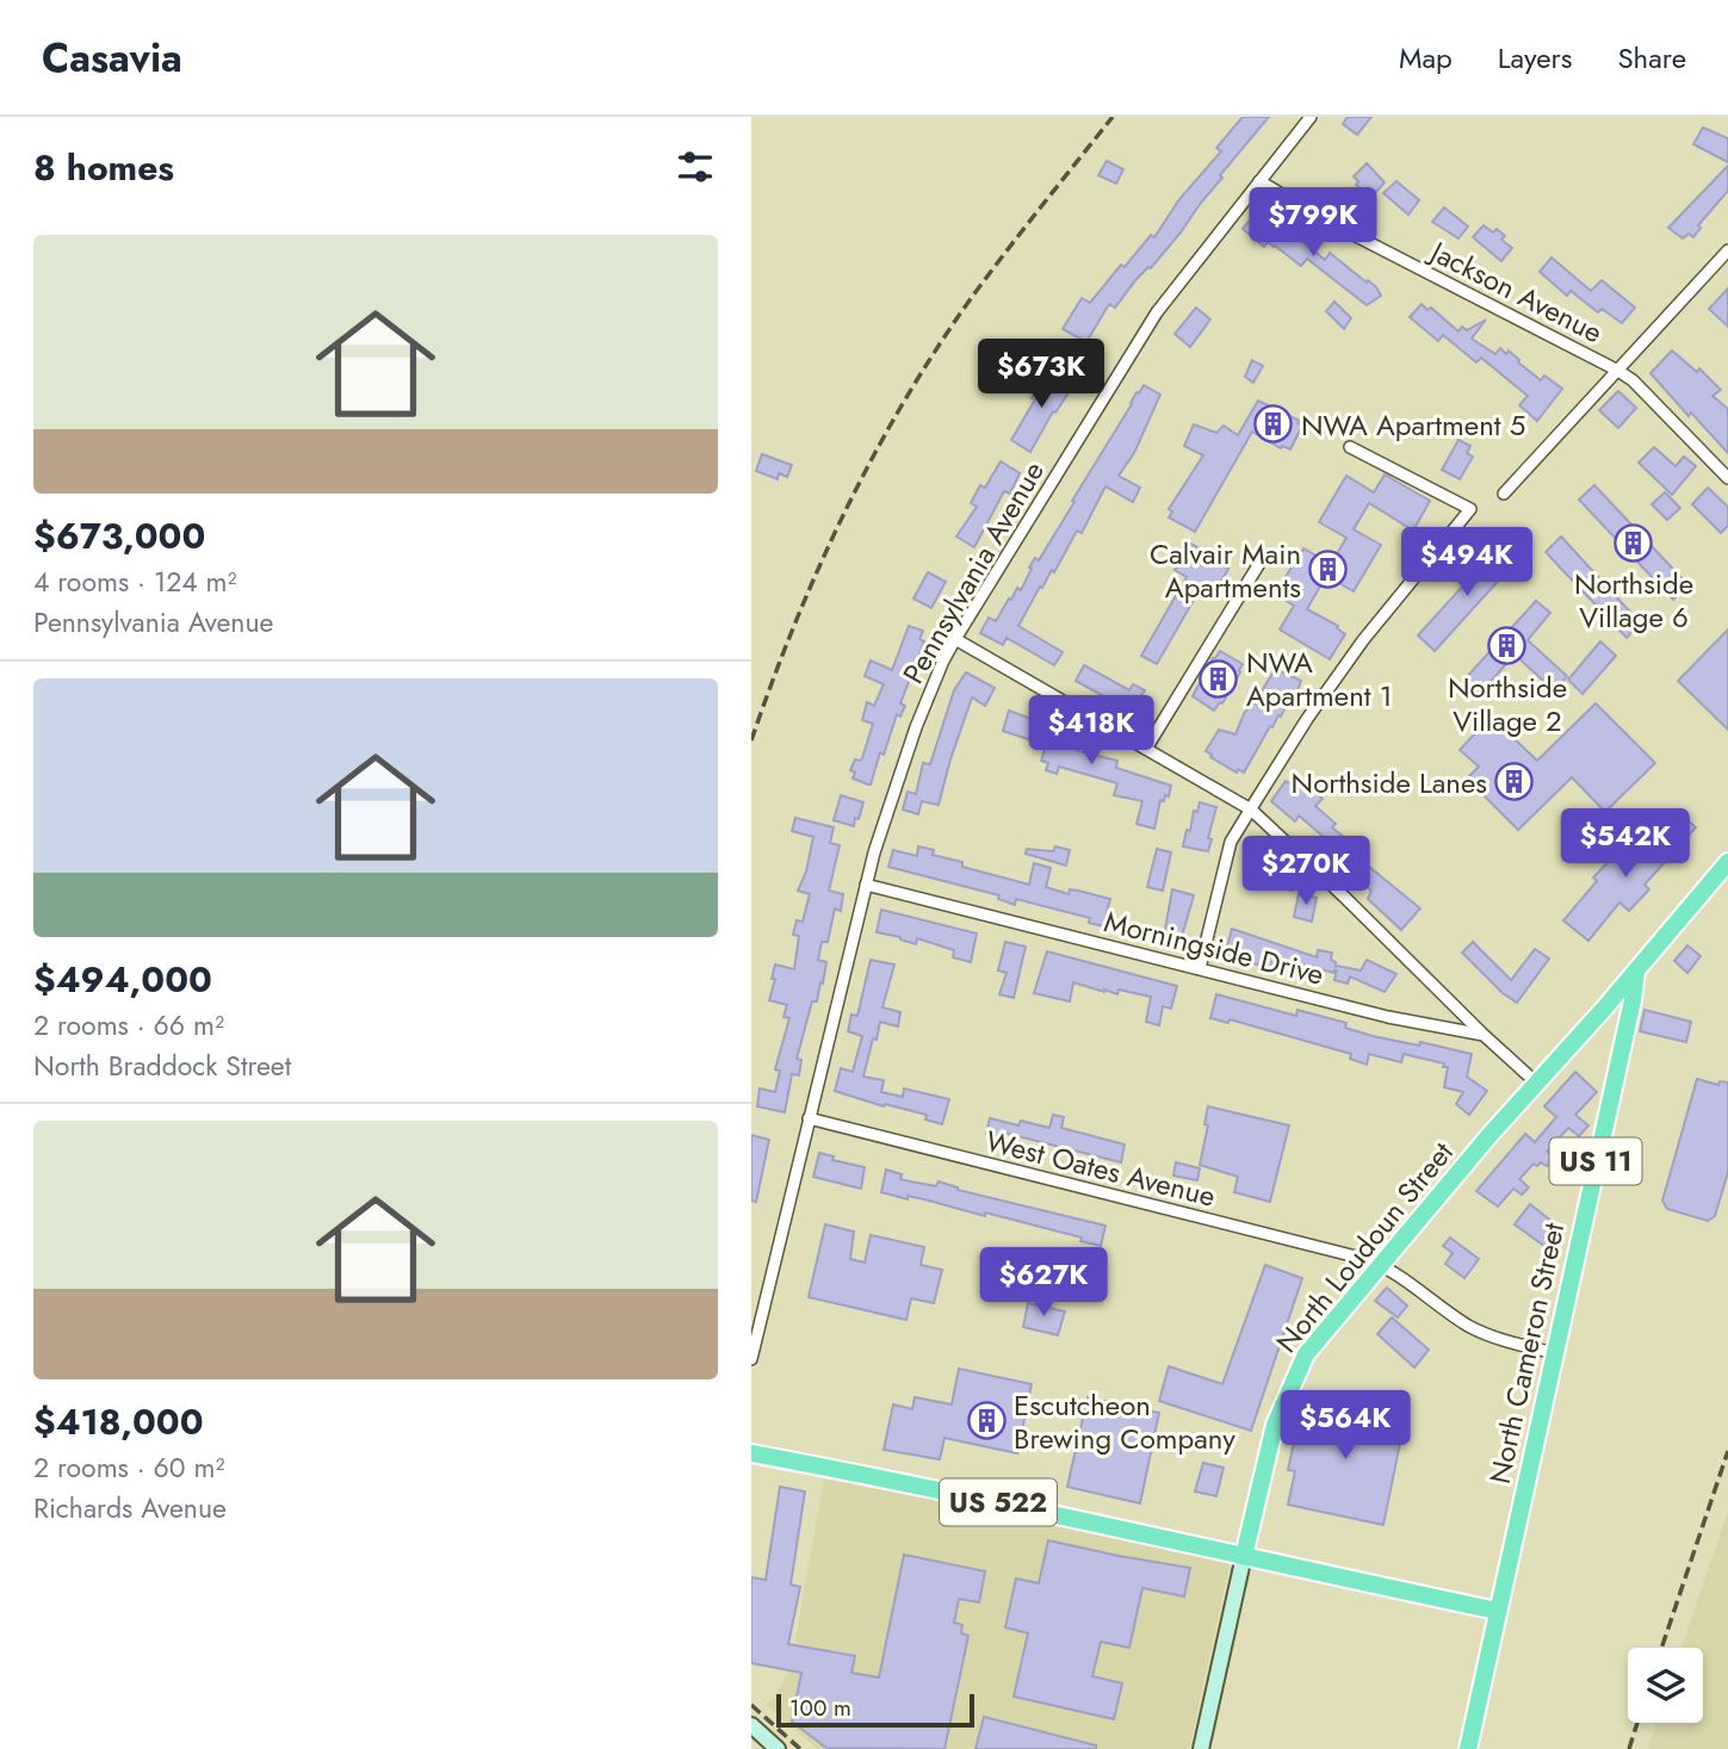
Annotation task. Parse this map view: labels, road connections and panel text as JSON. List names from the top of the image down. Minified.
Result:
{"streets":{"main road":["US 11","North Loudoun Street","North Cameron Street","US 522"],"street":["Jackson Avenue","Pennsylvania Avenue","Morningside Drive","West Oates Avenue"]},"crossings":[["Jackson Avenue","Pennsylvania Avenue"],["Pennsylvania Avenue","Morningside Drive"],["Pennsylvania Avenue","West Oates Avenue"],["West Oates Avenue","North Loudoun Street"],["North Loudoun Street","North Cameron Street"],["North Loudoun Street","US 522"]],"places":{"building":["NWA Apartment 5","Northside Village 6","Calvair Main Apartments","Northside Village 2","NWA Apartment 1","Northside Lanes","Escutcheon Brewing Company"]},"scale_bar":"100 m","page":{"header":"Casavia","nav":["Map","Layers","Share"],"heading":"8 homes","price":["$799K","$673K","$494K","$418K","$542K","$270K","$627K","$564K"],"list":[{"name":"$673,000","note":"4 rooms · 124 m² · Pennsylvania Avenue"},{"name":"$494,000","note":"2 rooms · 66 m² · North Braddock Street"},{"name":"$418,000","note":"2 rooms · 60 m² · Richards Avenue"}],"scale":"100 m"}}
